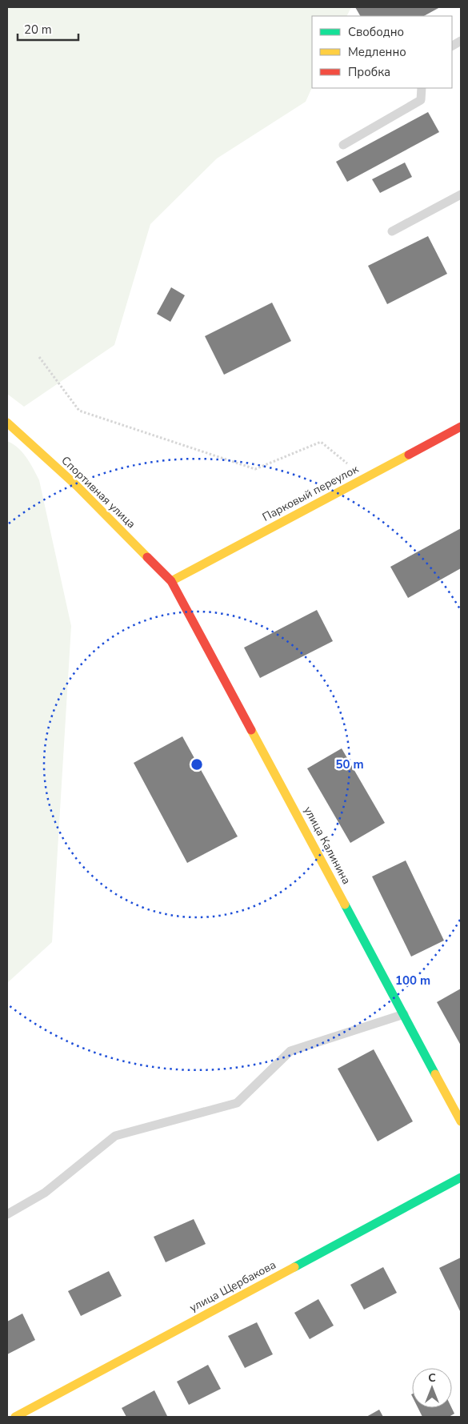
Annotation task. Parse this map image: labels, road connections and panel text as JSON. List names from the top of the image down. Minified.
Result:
{"streets":{"street":["Спортивная улица","Парковый переулок","улица Калинина","улица Щербакова"]},"crossings":[["Спортивная улица","Парковый переулок"],["Спортивная улица","улица Калинина"],["Парковый переулок","улица Калинина"]],"legend":["Свободно","Медленно","Пробка"],"scale_bar":"20 m","north":"top","rings":["50 m","100 m"]}
